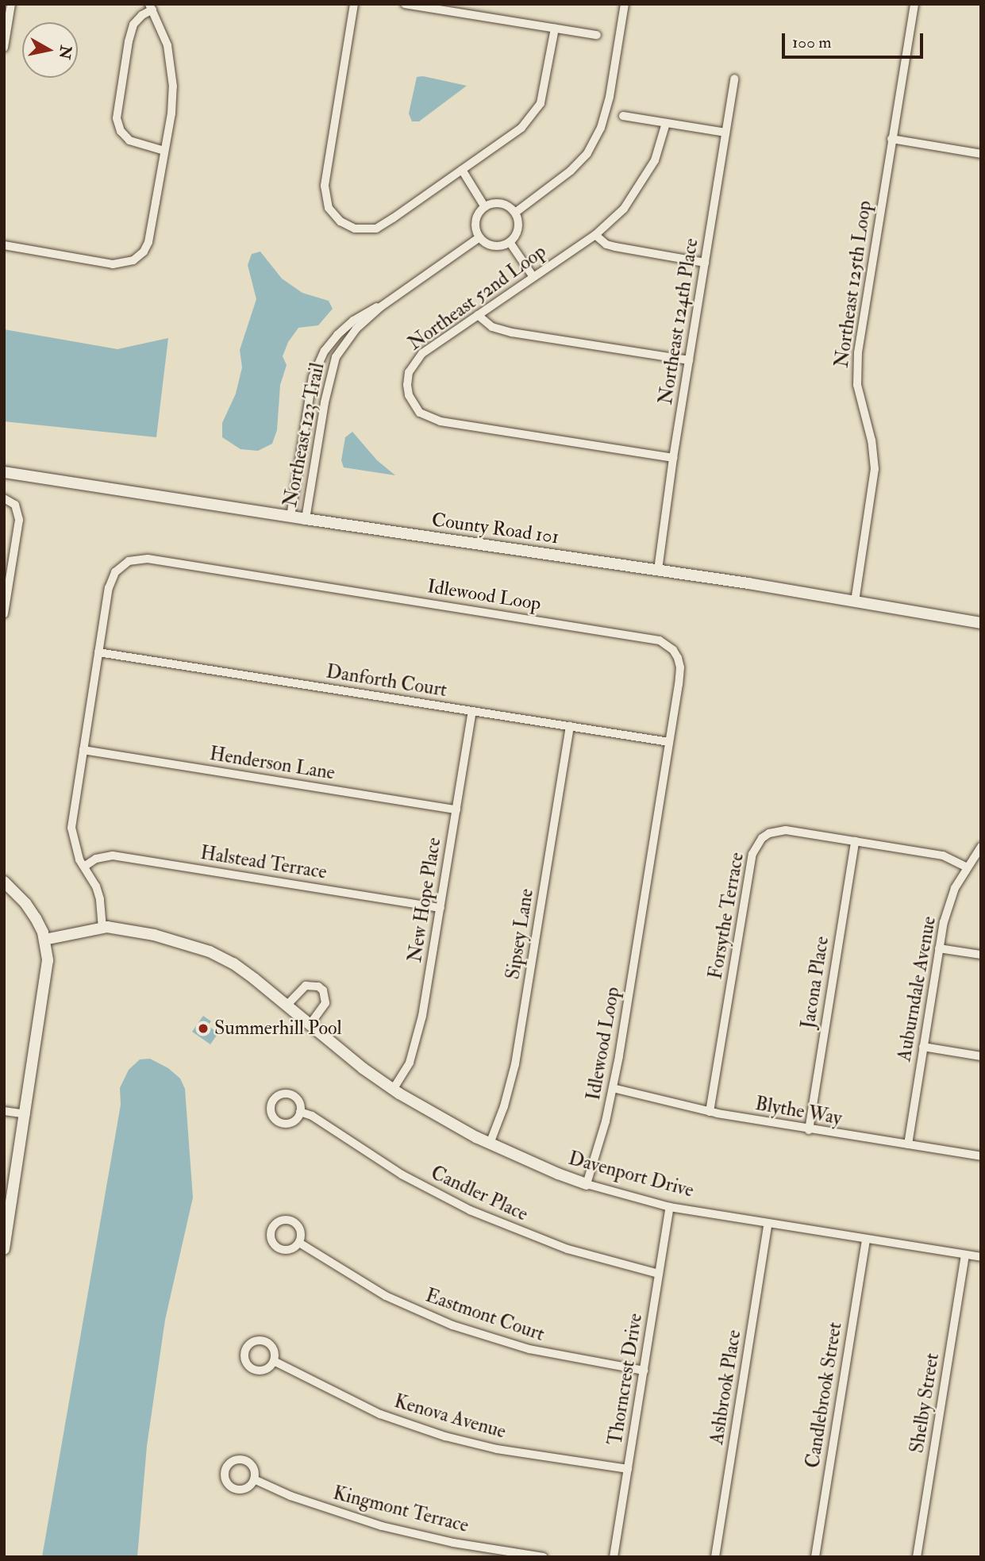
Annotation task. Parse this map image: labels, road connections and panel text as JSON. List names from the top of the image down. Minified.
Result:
{"streets":{"street":["Northeast 125th Loop","Northeast 52nd Loop","Northeast 124th Place","Northeast 123 Trail","County Road 101","Idlewood Loop","Danforth Court","Henderson Lane","Halstead Terrace","New Hope Place","Forsythe Terrace","Sipsey Lane","Jacona Place","Auburndale Avenue","Blythe Way","Davenport Drive","Candler Place","Eastmont Court","Thorncrest Drive","Ashbrook Place","Candlebrook Street","Shelby Street","Kenova Avenue","Kingmont Terrace"]},"crossings":[["Northeast 125th Loop","County Road 101"],["Northeast 52nd Loop","Northeast 124th Place"],["Northeast 124th Place","County Road 101"],["Northeast 123 Trail","County Road 101"],["Idlewood Loop","Danforth Court"],["Idlewood Loop","Henderson Lane"],["Idlewood Loop","Halstead Terrace"],["Idlewood Loop","Blythe Way"],["Idlewood Loop","Davenport Drive"],["Danforth Court","New Hope Place"],["Danforth Court","Sipsey Lane"],["Henderson Lane","New Hope Place"],["Halstead Terrace","New Hope Place"],["New Hope Place","Davenport Drive"],["Forsythe Terrace","Jacona Place"],["Forsythe Terrace","Auburndale Avenue"],["Forsythe Terrace","Blythe Way"],["Sipsey Lane","Davenport Drive"],["Jacona Place","Blythe Way"],["Auburndale Avenue","Blythe Way"],["Davenport Drive","Thorncrest Drive"],["Davenport Drive","Ashbrook Place"],["Davenport Drive","Candlebrook Street"],["Davenport Drive","Shelby Street"],["Candler Place","Thorncrest Drive"],["Eastmont Court","Thorncrest Drive"],["Thorncrest Drive","Kenova Avenue"]],"places":["Summerhill Pool"],"scale_bar":"100 m","north":"right"}
